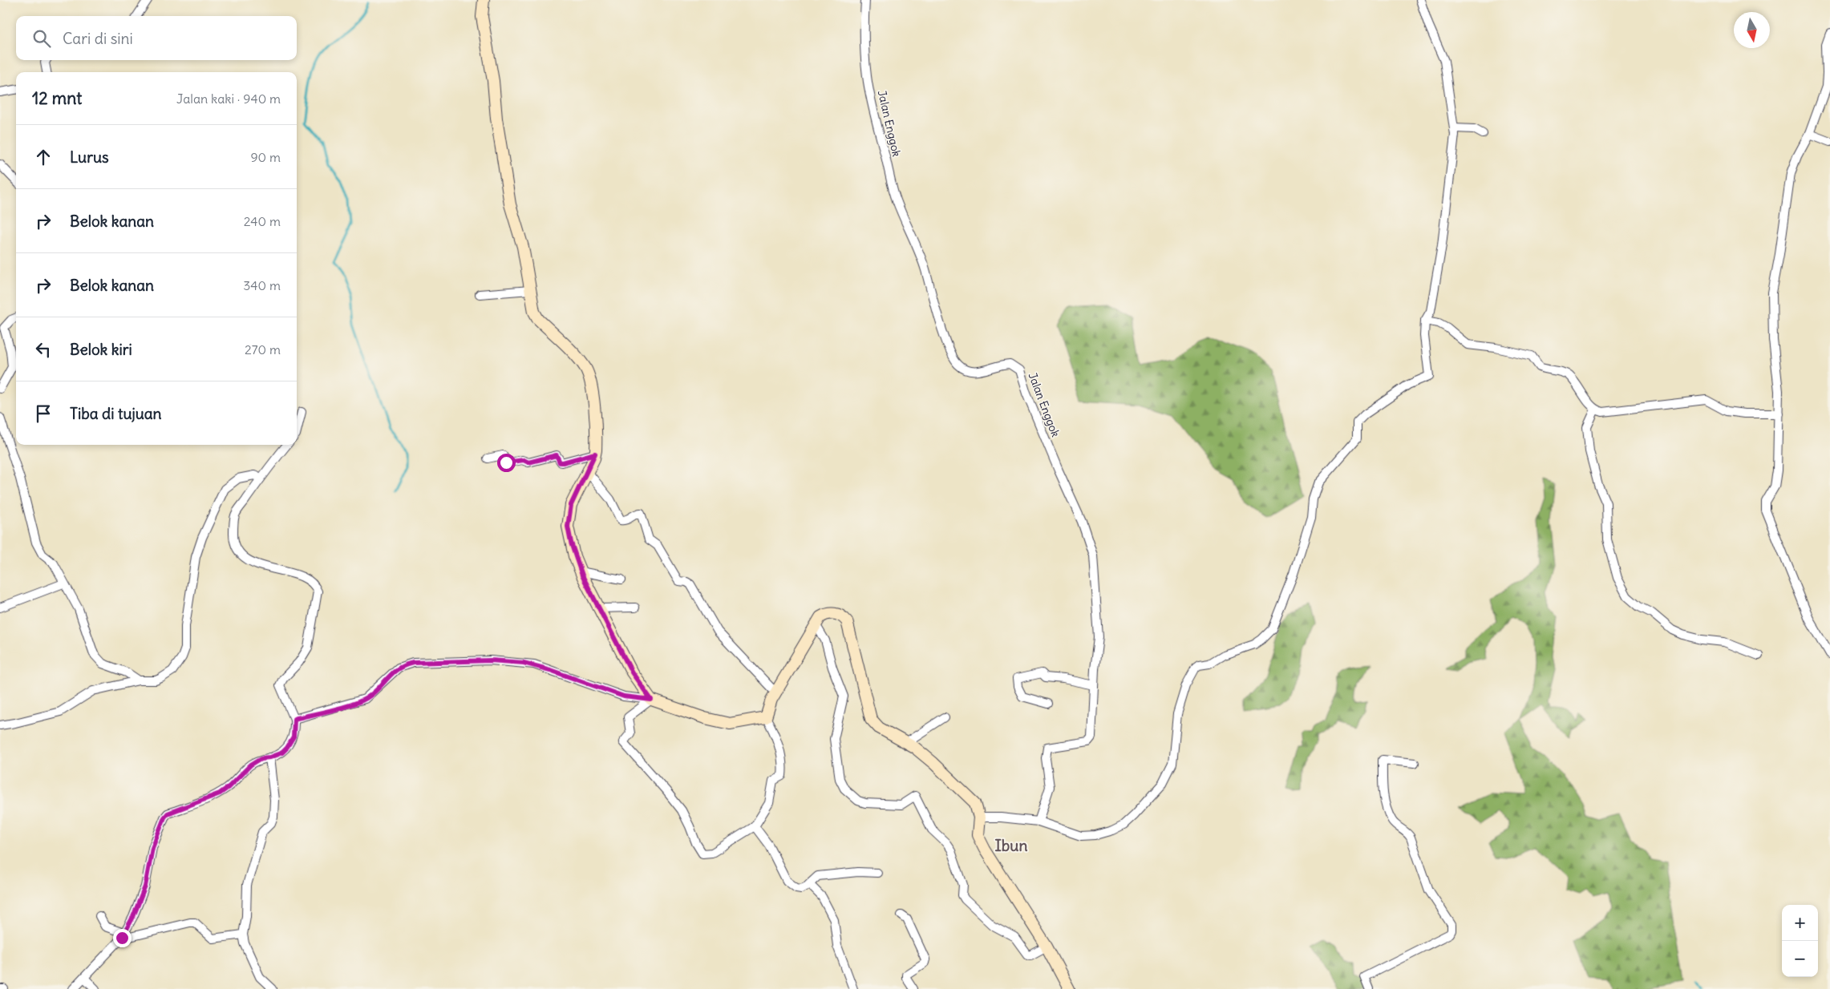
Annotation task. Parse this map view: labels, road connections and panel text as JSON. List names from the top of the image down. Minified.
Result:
{"streets":{"street":["Jalan Enggok"]},"districts":["Ibun"],"north":"bottom","page":{"search":"Cari di sini","heading":["12 mnt","Jalan kaki · 940 m"],"list":[["Lurus","90 m"],["Belok kanan","240 m"],["Belok kanan","340 m"],["Belok kiri","270 m"],"Tiba di tujuan"],"map_buttons":["+","−"]}}
